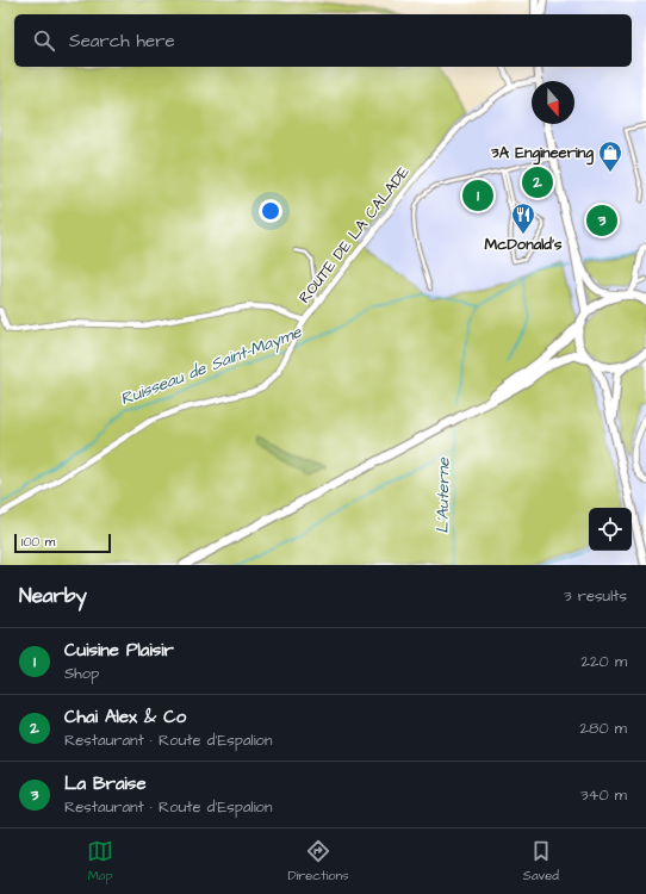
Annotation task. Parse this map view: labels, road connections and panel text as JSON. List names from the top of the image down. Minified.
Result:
{"streets":{"street":["ROUTE DE LA CALADE"]},"water":["Ruisseau de Saint-Mayme","L'Auterne"],"places":{"shop":["3A Engineering"],"restaurant":["McDonald's"]},"scale_bar":"100 m","north":"bottom","page":{"search":"Search here","pins":["2","1","3"],"scale":"100 m","heading":["Nearby","3 results"],"list":[{"mark":"1","name":"Cuisine Plaisir","note":"Shop","value":"220 m"},{"mark":"2","name":"Chai Alex & Co","note":"Restaurant · Route d'Espalion","value":"280 m"},{"mark":"3","name":"La Braise","note":"Restaurant · Route d'Espalion","value":"340 m"}],"nav":["Map","Directions","Saved"]}}
